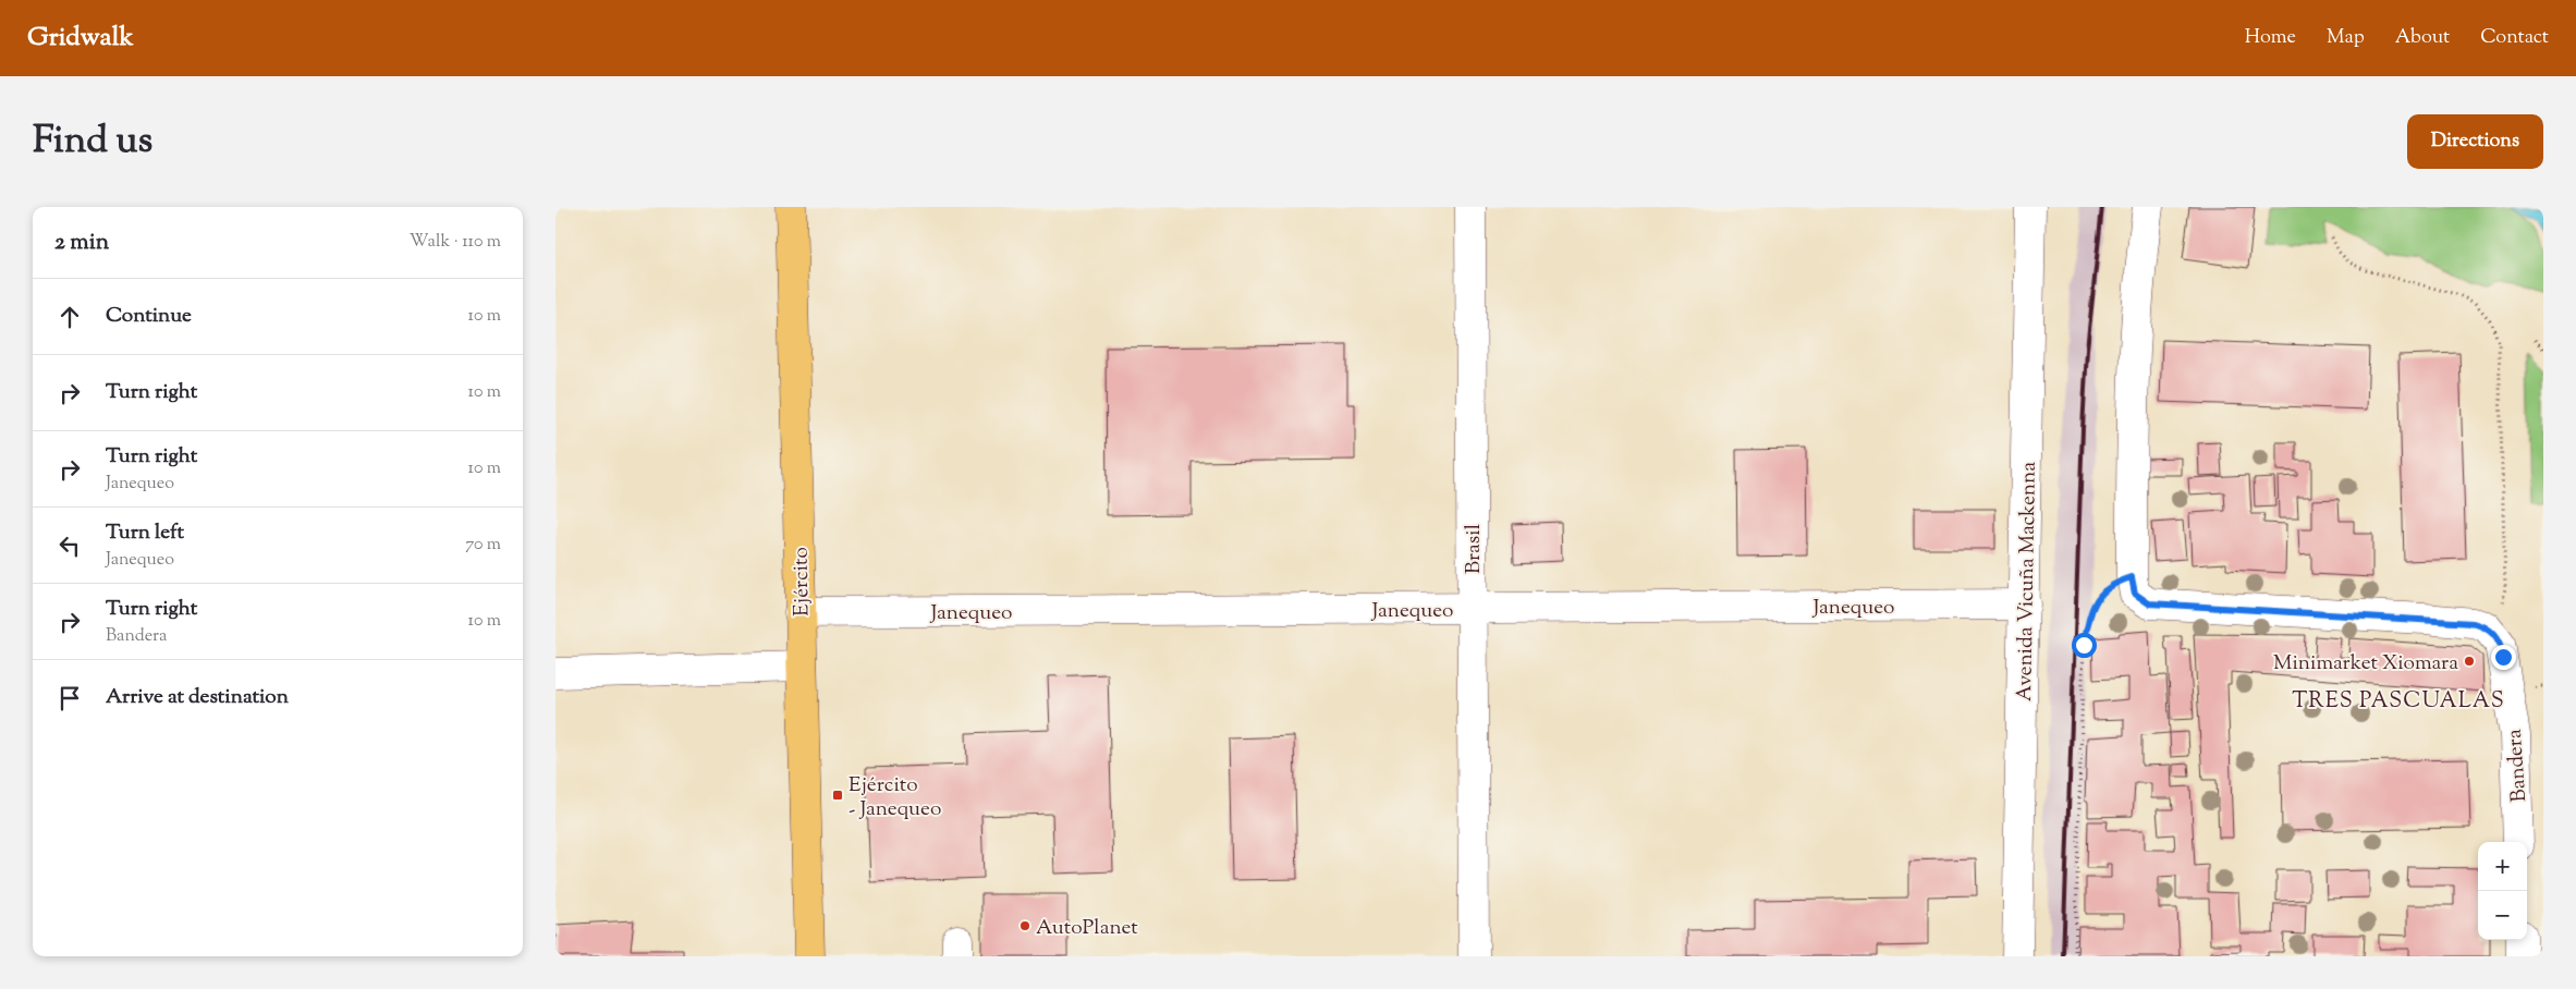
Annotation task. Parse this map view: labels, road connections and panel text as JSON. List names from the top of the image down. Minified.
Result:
{"streets":{"main road":["Ejército"],"street":["Brasil","Avenida Vicuña Mackenna","Janequeo","Bandera"]},"crossings":[["Brasil","Janequeo"],["Ejército","Janequeo"],["Avenida Vicuña Mackenna","Janequeo"]],"districts":["TRES PASCUALAS"],"places":{"other":["Minimarket Xiomara","AutoPlanet"],"transit":["Ejército - Janequeo"]},"page":{"header":"Gridwalk","nav":["Home","Map","About","Contact"],"title":"Find us","buttons":"Directions","heading":["2 min","Walk · 110 m"],"list":[["Continue","10 m"],["Turn right","10 m"],["Turn right","Janequeo","10 m"],["Turn left","Janequeo","70 m"],["Turn right","Bandera","10 m"],"Arrive at destination"],"map_buttons":["+","−"]}}
